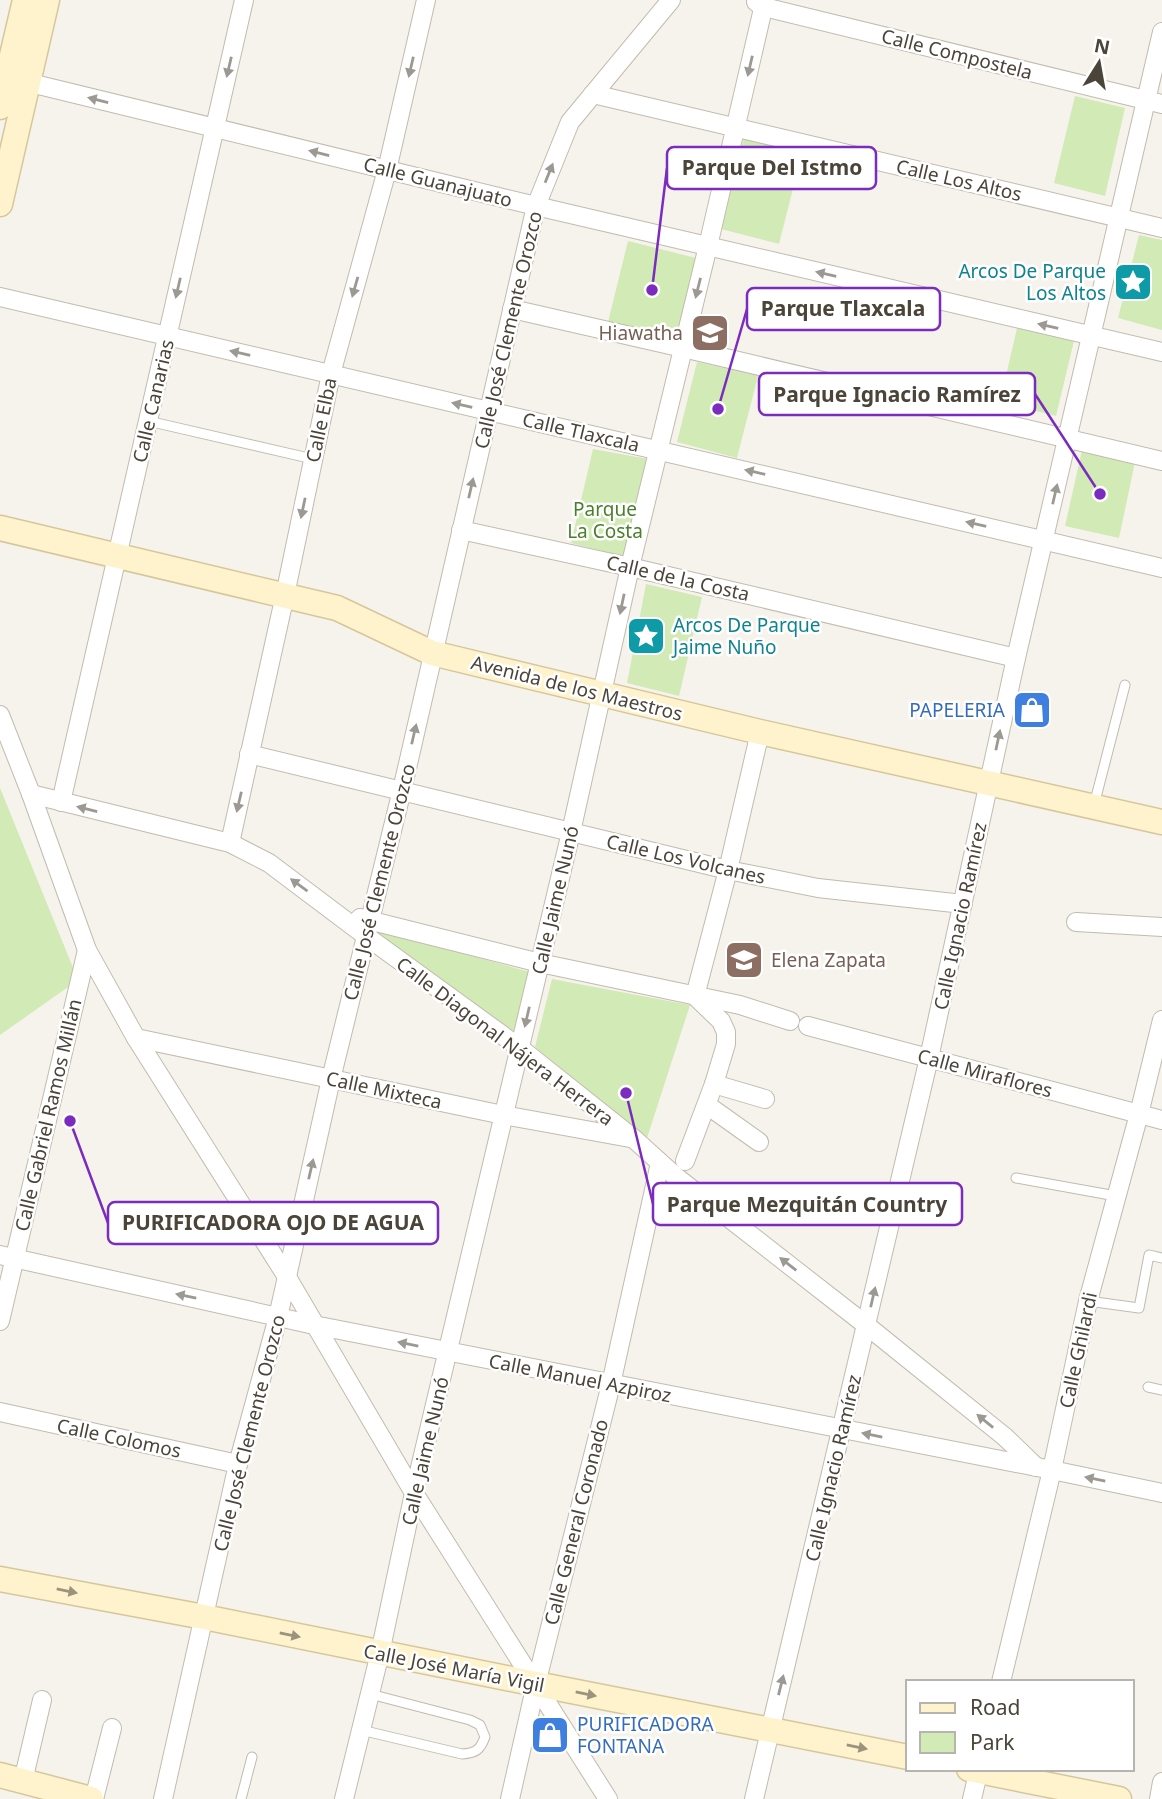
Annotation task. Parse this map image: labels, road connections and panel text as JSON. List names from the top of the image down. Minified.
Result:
{"streets":{"street":["Calle Compostela","Calle Los Altos","Calle Guanajuato","Calle José Clemente Orozco","Calle Canarias","Calle Elba","Calle Tlaxcala","Calle de la Costa","Avenida de los Maestros","Calle Los Volcanes","Calle Jaime Nunó","Calle Ignacio Ramírez","Calle Diagonal Nájera Herrera","Calle Miraflores","Calle Mixteca","Calle Gabriel Ramos Millán","Calle Ghilardi","Calle Manuel Azpiroz","Calle Colomos","Calle General Coronado","Calle José María Vigil"]},"crossings":[["Calle Compostela","Calle Jaime Nunó"],["Calle Compostela","Calle Ignacio Ramírez"],["Calle Los Altos","Calle José Clemente Orozco"],["Calle Los Altos","Calle Jaime Nunó"],["Calle Los Altos","Calle Ignacio Ramírez"],["Calle Guanajuato","Calle José Clemente Orozco"],["Calle Guanajuato","Calle Canarias"],["Calle Guanajuato","Calle Elba"],["Calle Guanajuato","Calle Jaime Nunó"],["Calle Guanajuato","Calle Ignacio Ramírez"],["Calle José Clemente Orozco","Calle Tlaxcala"],["Calle José Clemente Orozco","Calle de la Costa"],["Calle José Clemente Orozco","Avenida de los Maestros"],["Calle José Clemente Orozco","Calle Los Volcanes"],["Calle José Clemente Orozco","Calle Diagonal Nájera Herrera"],["Calle José Clemente Orozco","Calle Mixteca"],["Calle José Clemente Orozco","Calle Manuel Azpiroz"],["Calle José Clemente Orozco","Calle Colomos"],["Calle José Clemente Orozco","Calle José María Vigil"],["Calle Canarias","Calle Tlaxcala"],["Calle Canarias","Avenida de los Maestros"],["Calle Canarias","Calle Diagonal Nájera Herrera"],["Calle Elba","Calle Tlaxcala"],["Calle Elba","Avenida de los Maestros"],["Calle Elba","Calle Los Volcanes"],["Calle Elba","Calle Diagonal Nájera Herrera"],["Calle Tlaxcala","Calle Jaime Nunó"],["Calle Tlaxcala","Calle Ignacio Ramírez"],["Calle de la Costa","Calle Jaime Nunó"],["Calle de la Costa","Calle Ignacio Ramírez"],["Avenida de los Maestros","Calle Jaime Nunó"],["Avenida de los Maestros","Calle Ignacio Ramírez"],["Calle Los Volcanes","Calle Jaime Nunó"],["Calle Los Volcanes","Calle Ignacio Ramírez"],["Calle Jaime Nunó","Calle Diagonal Nájera Herrera"],["Calle Jaime Nunó","Calle Mixteca"],["Calle Jaime Nunó","Calle Manuel Azpiroz"],["Calle Jaime Nunó","Calle José María Vigil"],["Calle Ignacio Ramírez","Calle Diagonal Nájera Herrera"],["Calle Ignacio Ramírez","Calle Miraflores"],["Calle Ignacio Ramírez","Calle Manuel Azpiroz"],["Calle Ignacio Ramírez","Calle José María Vigil"],["Calle Diagonal Nájera Herrera","Calle Mixteca"],["Calle Diagonal Nájera Herrera","Calle Ghilardi"],["Calle Diagonal Nájera Herrera","Calle Manuel Azpiroz"],["Calle Diagonal Nájera Herrera","Calle General Coronado"],["Calle Miraflores","Calle Ghilardi"],["Calle Gabriel Ramos Millán","Calle Manuel Azpiroz"],["Calle Ghilardi","Calle Manuel Azpiroz"],["Calle Manuel Azpiroz","Calle General Coronado"],["Calle General Coronado","Calle José María Vigil"]],"one_way":["Calle Canarias","Calle Elba","Calle Ignacio Ramírez","Calle Diagonal Nájera Herrera","Calle Manuel Azpiroz","Calle José María Vigil"],"parks":["Parque La Costa"],"places":{"place":["Arcos De Parque Los Altos","Arcos De Parque Jaime Nuño"],"other":["Parque Del Istmo","Parque Tlaxcala","Parque Ignacio Ramírez","Parque Mezquitán Country","PURIFICADORA OJO DE AGUA"],"school or university":["Hiawatha","Elena Zapata"],"shop":["PAPELERIA","PURIFICADORA FONTANA"]},"legend":["Road","Park"],"north":"top"}
